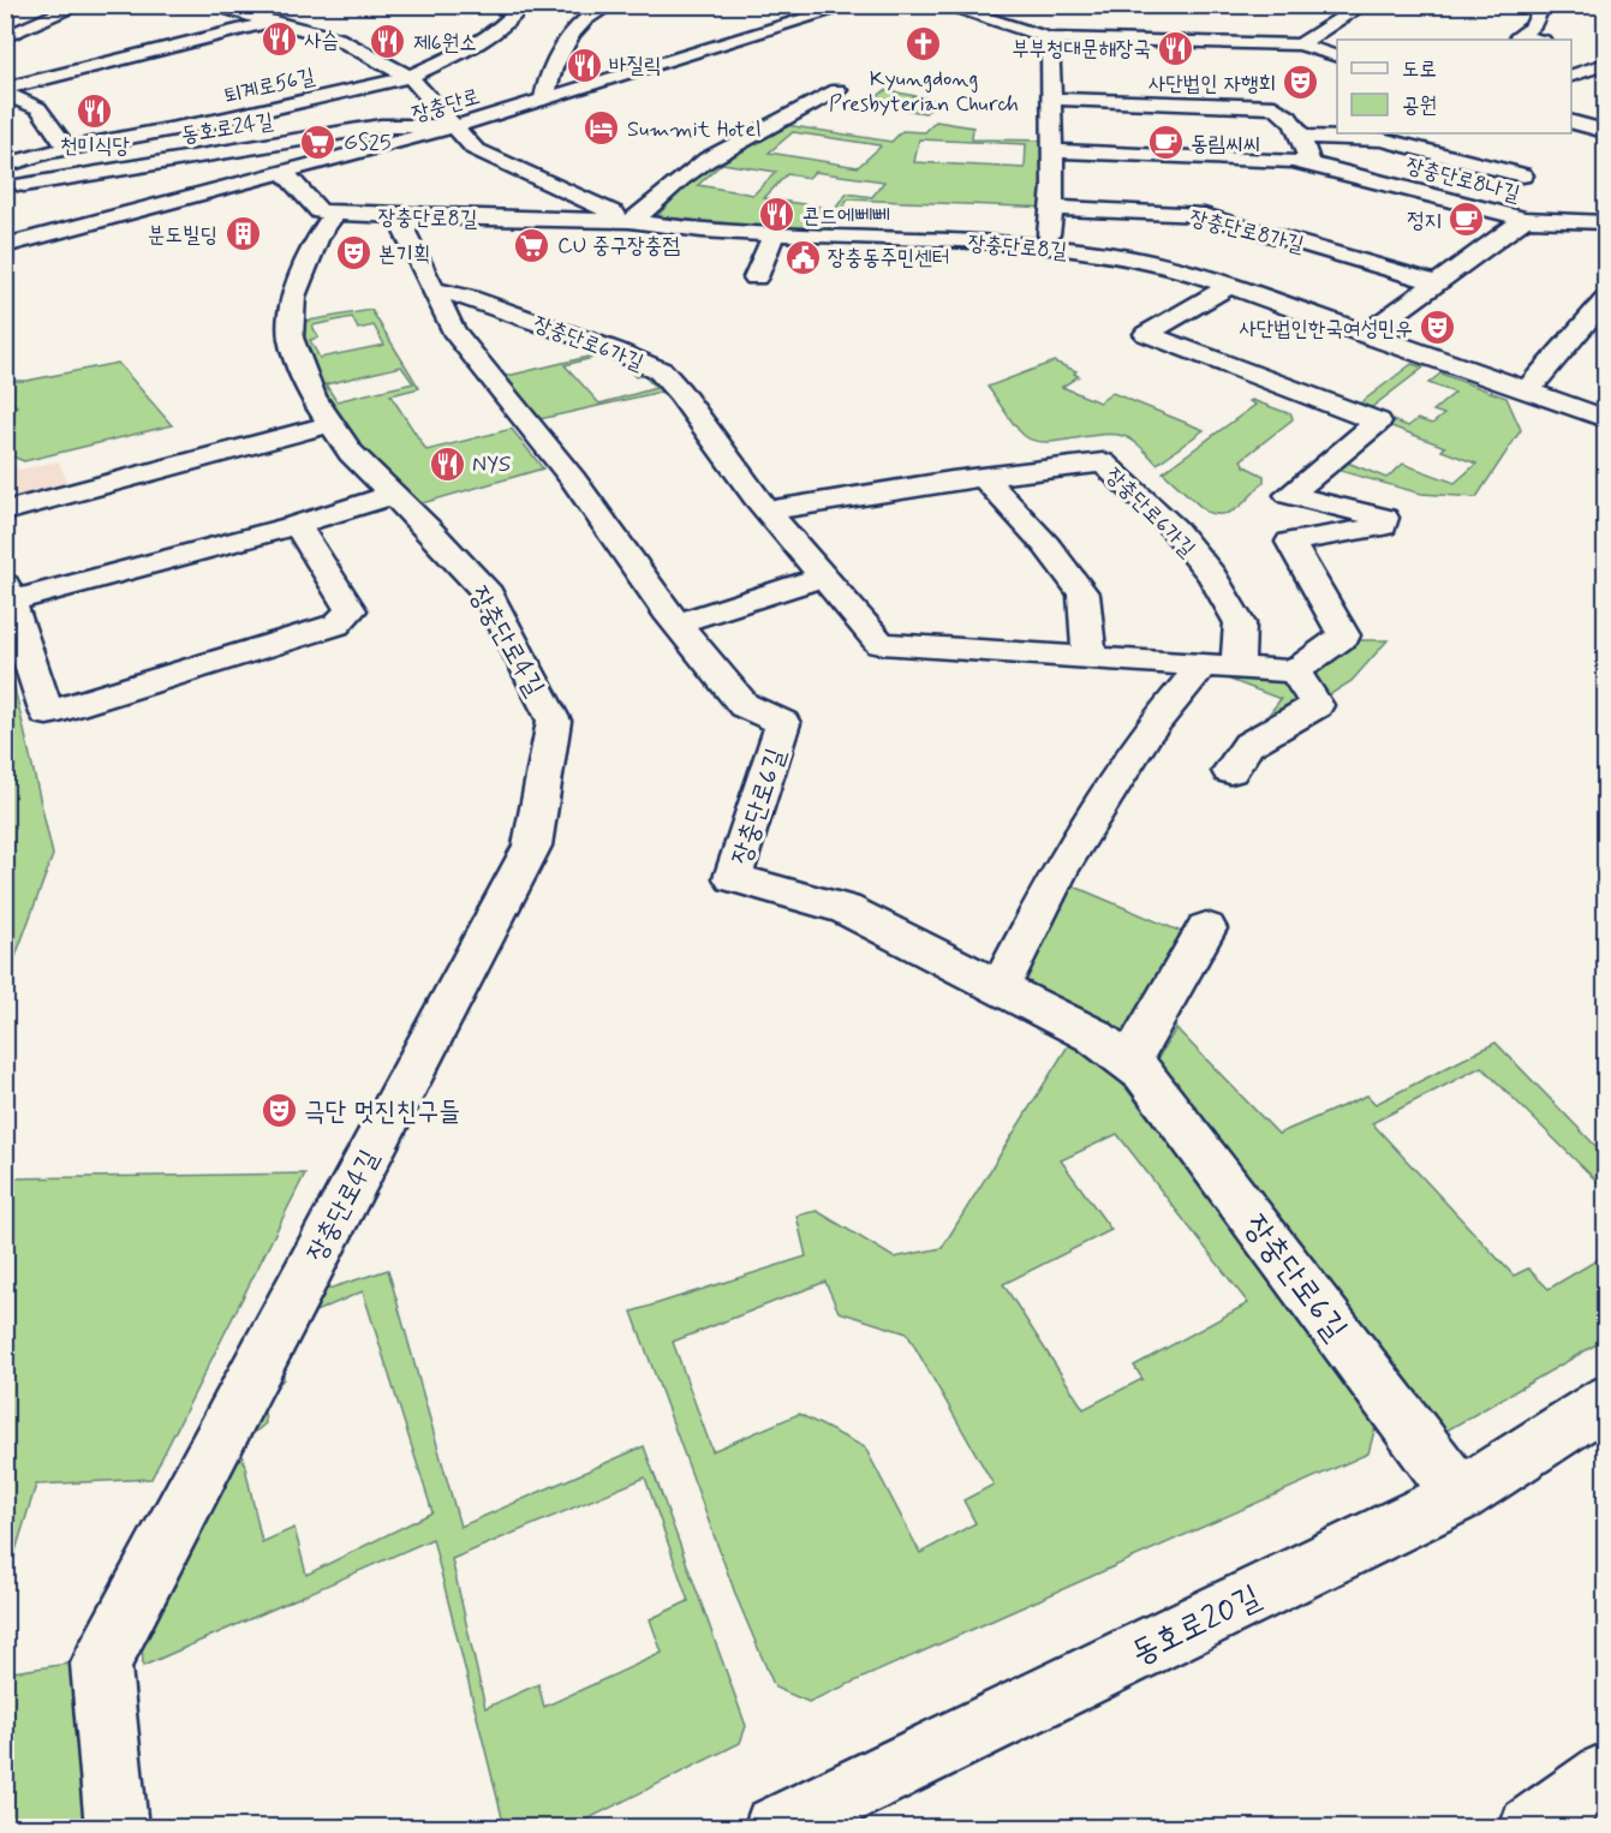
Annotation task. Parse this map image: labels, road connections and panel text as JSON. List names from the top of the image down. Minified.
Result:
{"streets":{"street":["퇴계로56길","장충단로","동호로24길","장충단로8나길","장충단로8길","장충단로8가길","장충단로6가길","장충단로4길","장충단로6길","동호로20길"]},"crossings":[["퇴계로56길","장충단로8길"],["장충단로","동호로24길"],["장충단로","장충단로8길"],["동호로24길","장충단로8길"],["장충단로8길","장충단로4길"],["장충단로8길","장충단로6길"],["장충단로6가길","장충단로6길"],["장충단로6길","동호로20길"]],"places":{"restaurant":["사슴","제6원소","부부청대문해장국","바질릭","천미식당","콘드에뻬뻬","NYS"],"church":["Kyungdong Presbyterian Church"],"theatre":["사단법인 자행회","본기획","사단법인한국여성민우","극단 멋진친구들"],"hotel":["Summit Hotel"],"supermarket":["GS25","CU 중구장충점"],"cafe":["동림씨씨","정지"],"building":["분도빌딩"],"public building":["장충동주민센터"]},"legend":["도로","공원"]}
